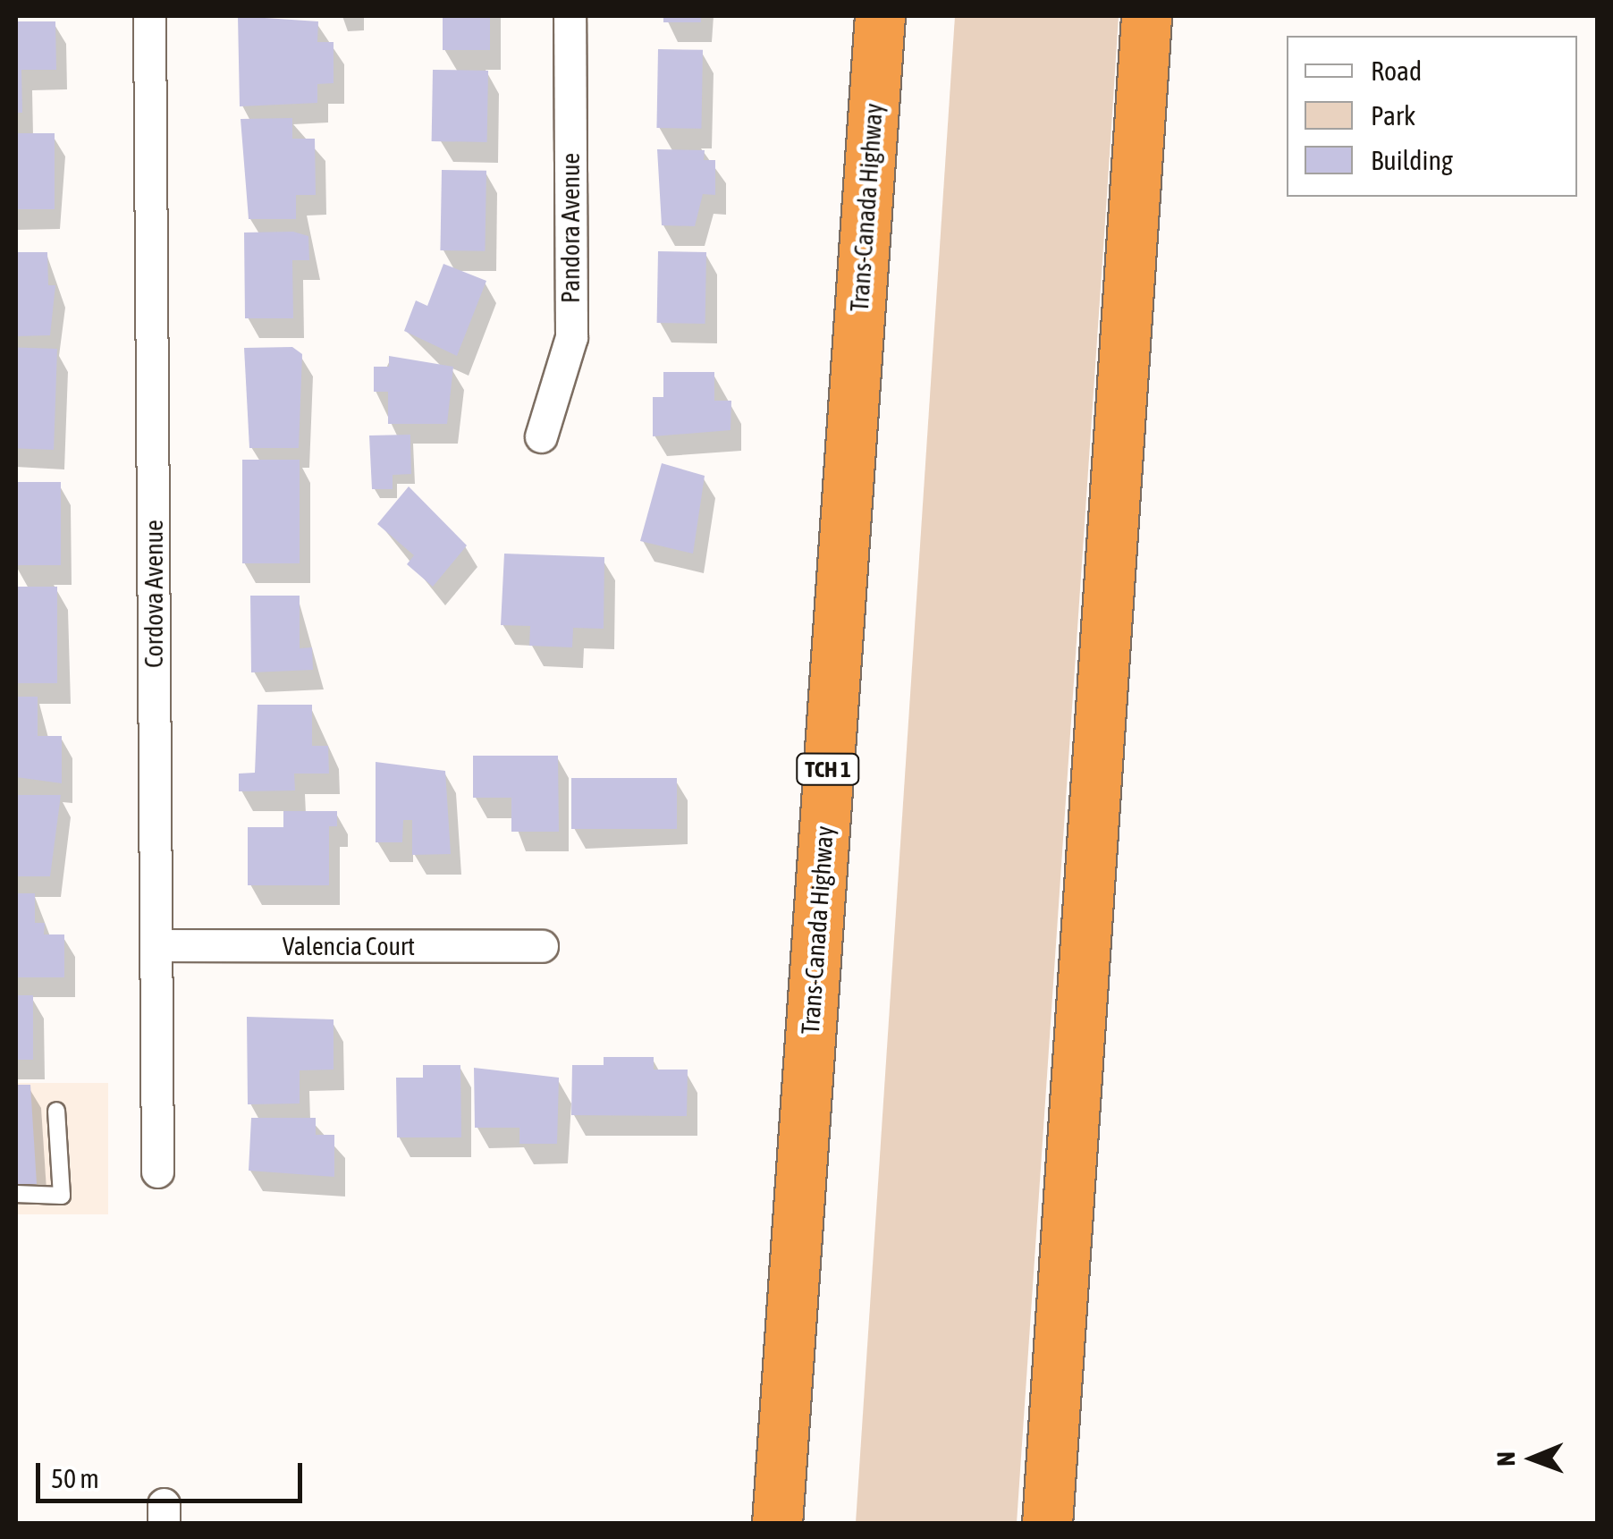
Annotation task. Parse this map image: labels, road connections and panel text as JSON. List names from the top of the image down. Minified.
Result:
{"streets":{"highway":["Trans-Canada Highway","TCH 1"],"street":["Pandora Avenue","Cordova Avenue","Valencia Court"]},"crossings":[["Cordova Avenue","Valencia Court"]],"legend":["Road","Park","Building"],"scale_bar":"50 m","north":"left"}
